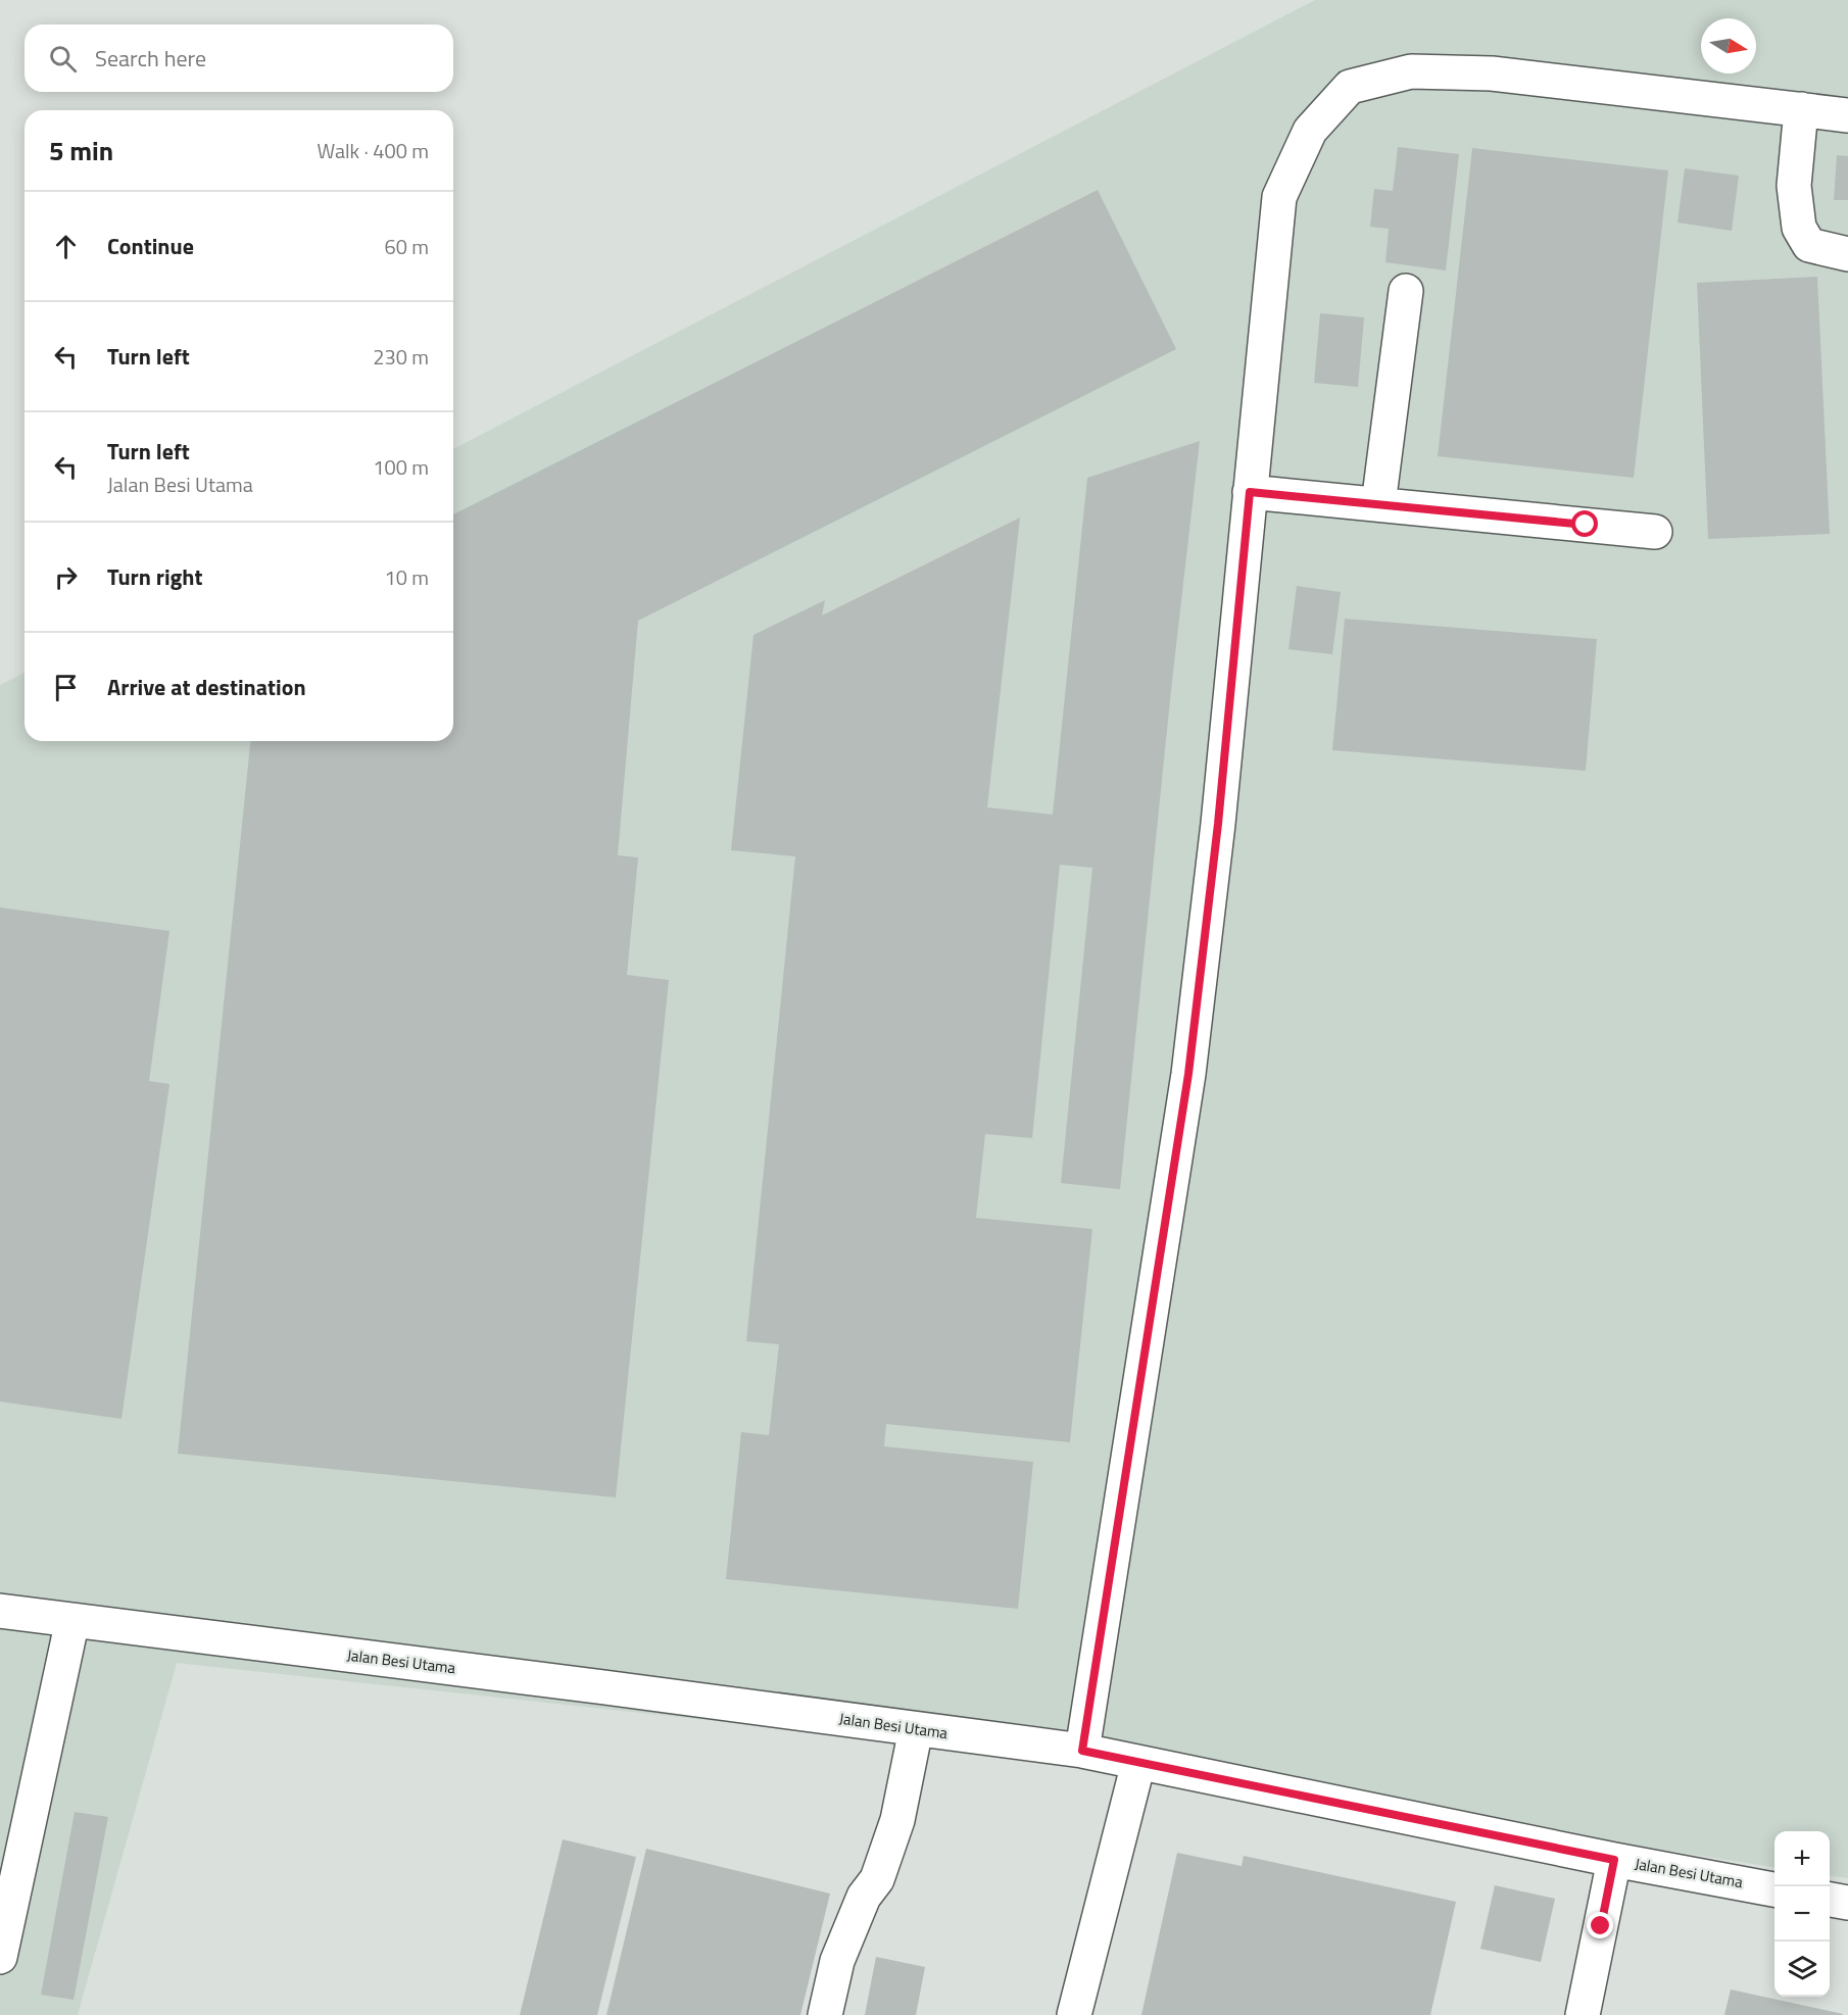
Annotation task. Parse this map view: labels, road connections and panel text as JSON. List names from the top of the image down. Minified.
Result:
{"streets":{"street":["Jalan Besi Utama"]},"north":"right","page":{"search":"Search here","heading":["5 min","Walk · 400 m"],"list":[["Continue","60 m"],["Turn left","230 m"],["Turn left","Jalan Besi Utama","100 m"],["Turn right","10 m"],"Arrive at destination"],"map_buttons":["+","−"]}}
